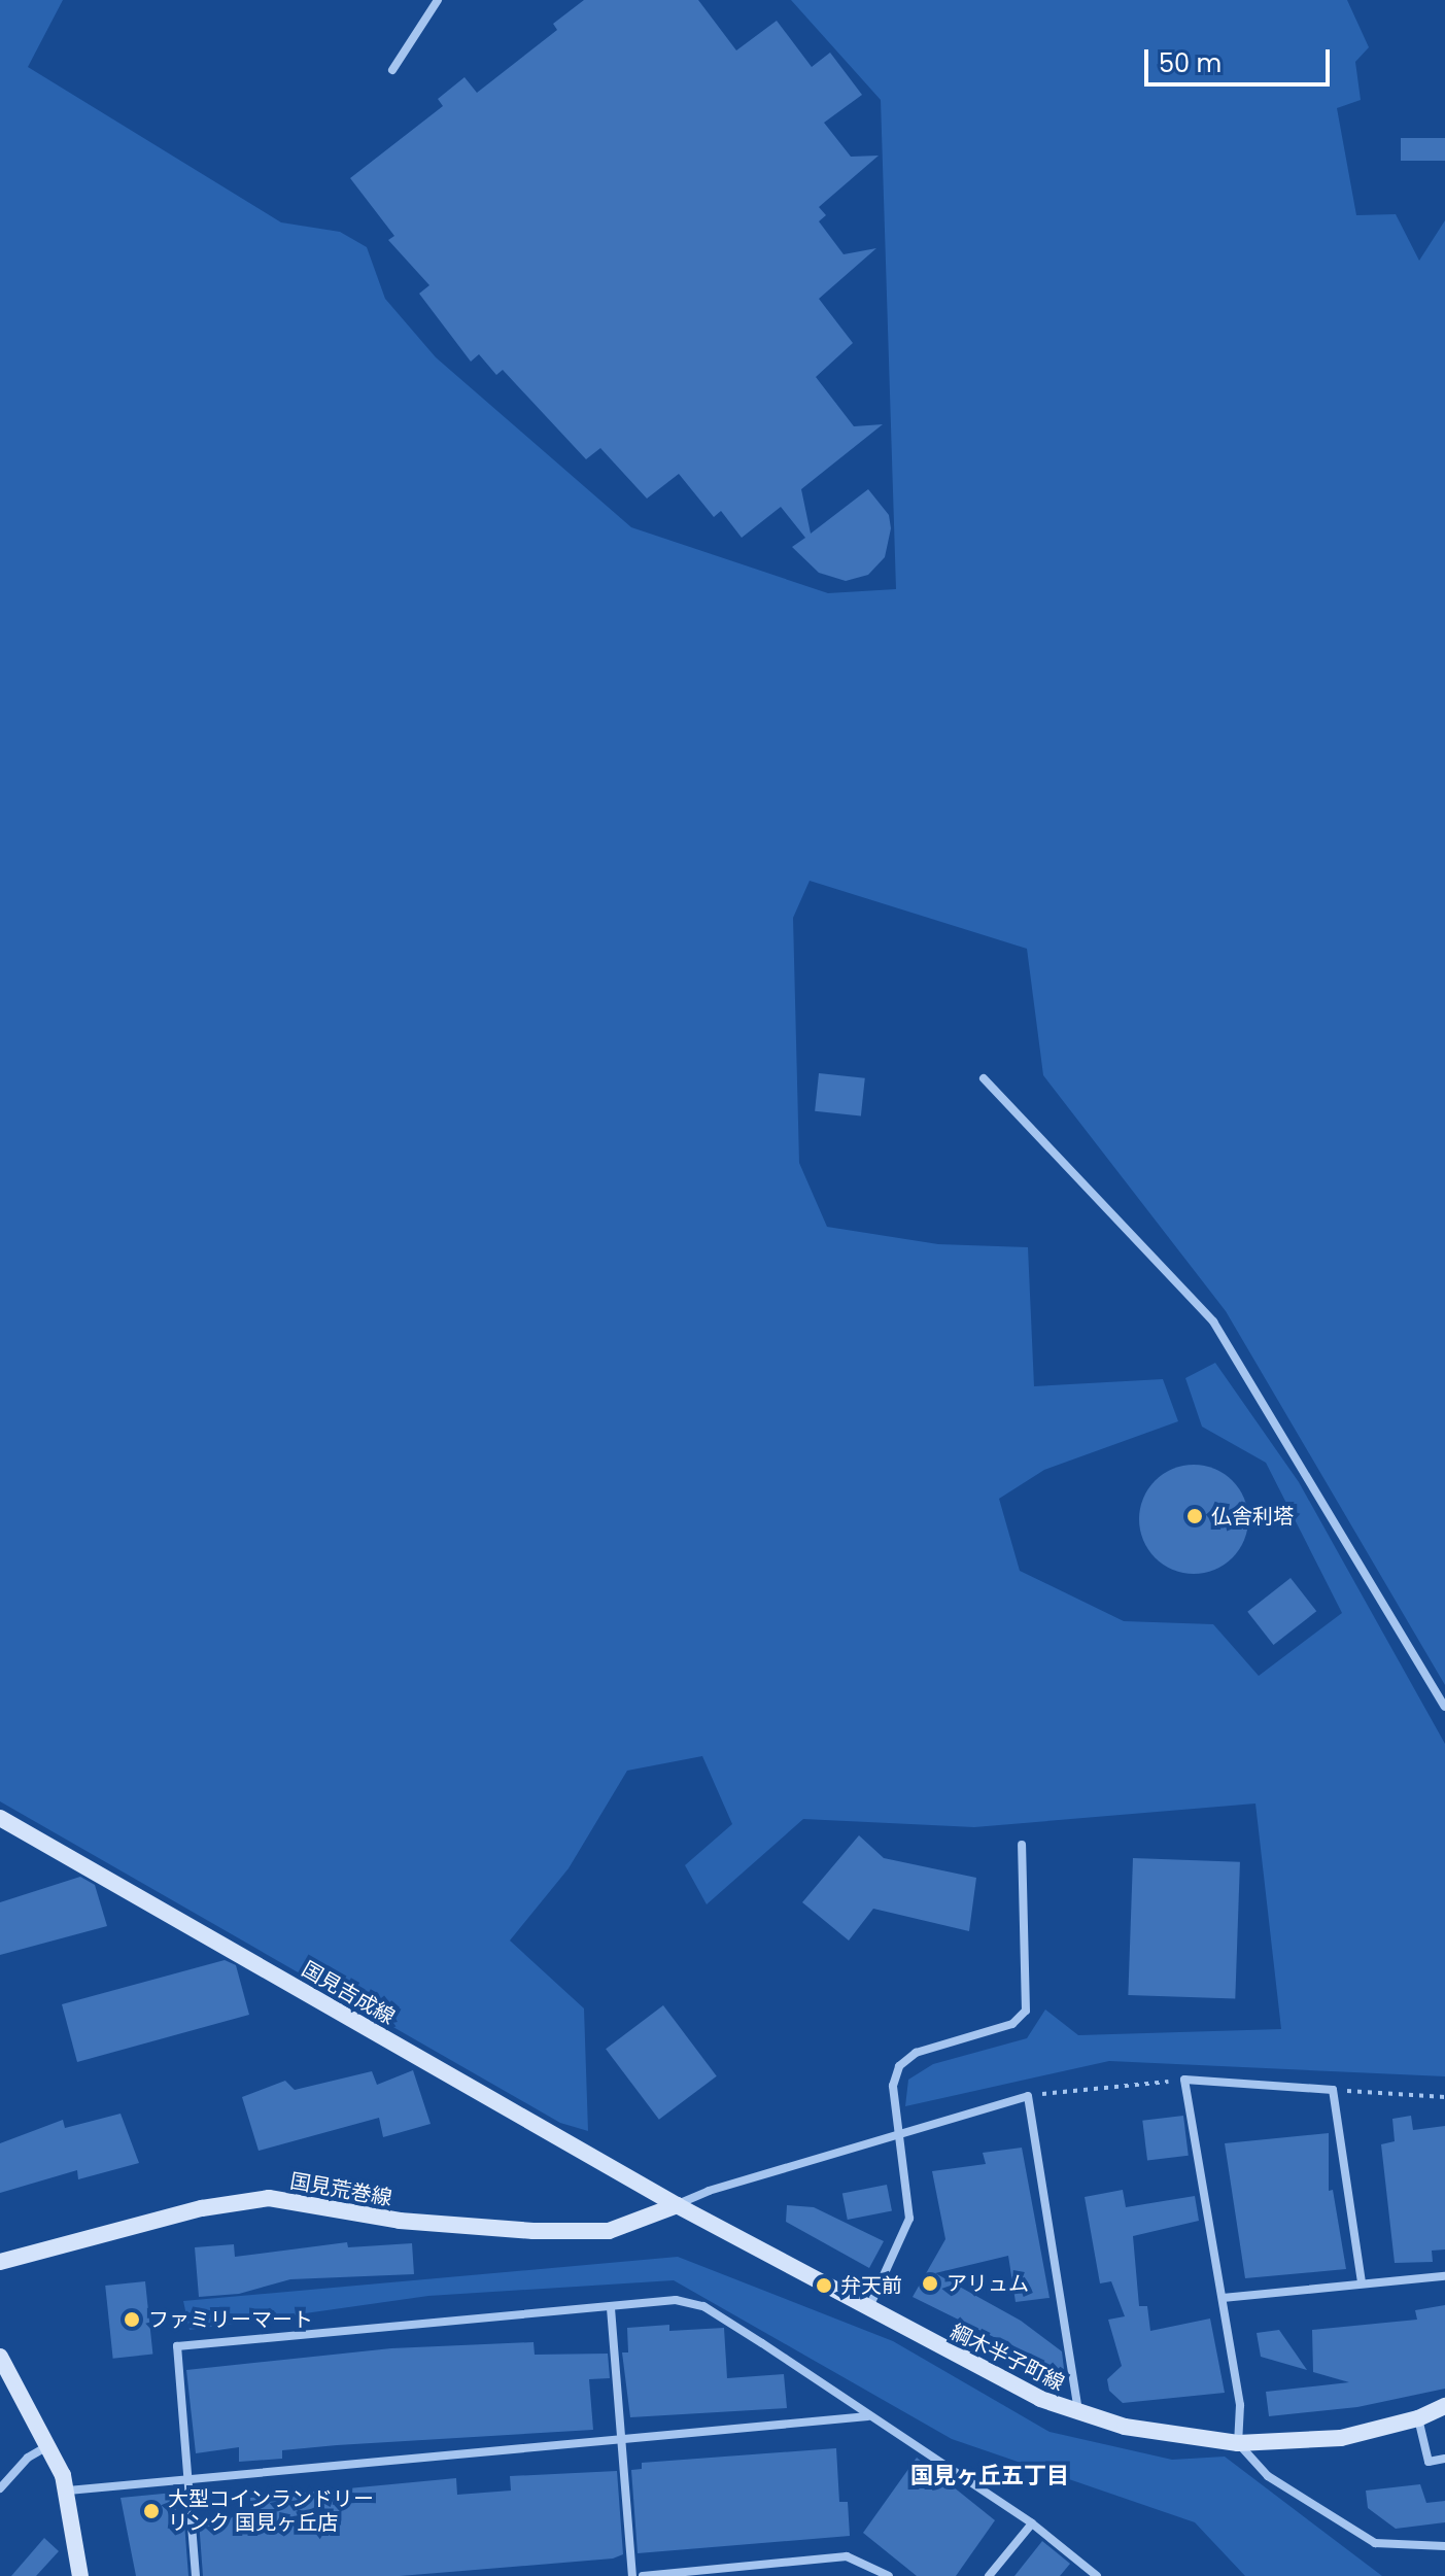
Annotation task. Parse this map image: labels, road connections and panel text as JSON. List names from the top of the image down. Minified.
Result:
{"streets":{"street":["国見吉成線","国見荒巻線","綱木半子町線"]},"crossings":[["国見吉成線","国見荒巻線"],["国見吉成線","綱木半子町線"],["国見荒巻線","綱木半子町線"]],"districts":["国見ヶ丘五丁目"],"places":["仏舎利塔","アリュム","弁天前","ファミリーマート","大型コインランドリー リンク 国見ヶ丘店"],"scale_bar":"50 m"}
